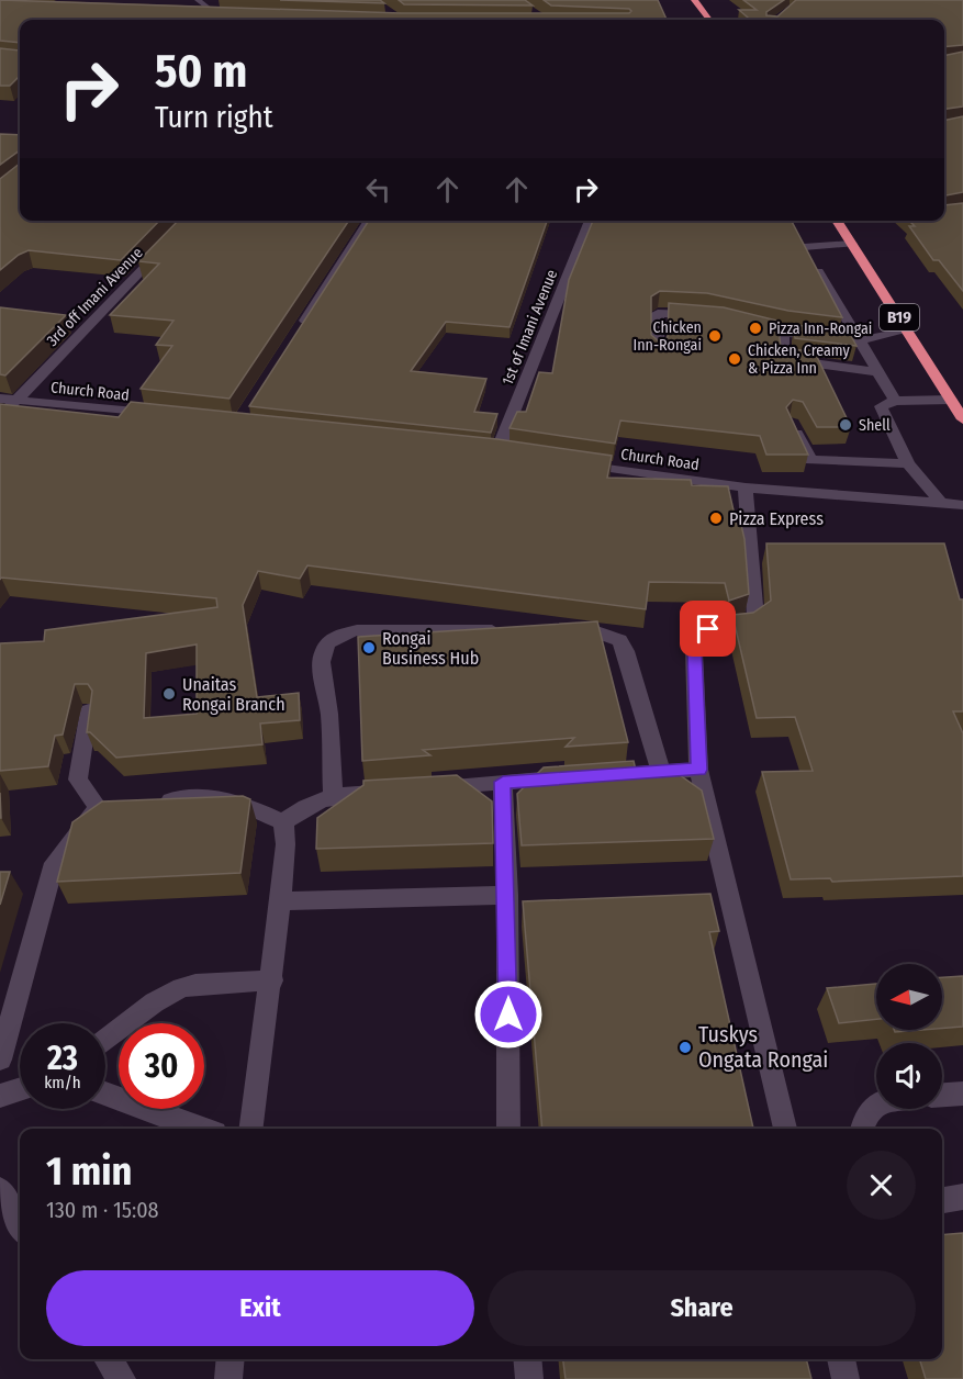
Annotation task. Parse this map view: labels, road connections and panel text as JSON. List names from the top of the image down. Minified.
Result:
{"streets":{"highway":["B19"],"street":["3rd off Imani Avenue","1st of Imani Avenue","Church Road"]},"crossings":[["3rd off Imani Avenue","Church Road"]],"places":["Pizza Inn-Rongai","Chicken Inn-Rongai","Chicken, Creamy & Pizza Inn","Shell","Pizza Express","Rongai Business Hub","Unaitas Rongai Branch","Tuskys Ongata Rongai"],"north":"left","page":{"turn":["50 m","Turn right"],"speed":"23 km/h","limit":"30","heading":["1 min","130 m · 15:08"],"buttons":["Exit","Share"]}}
